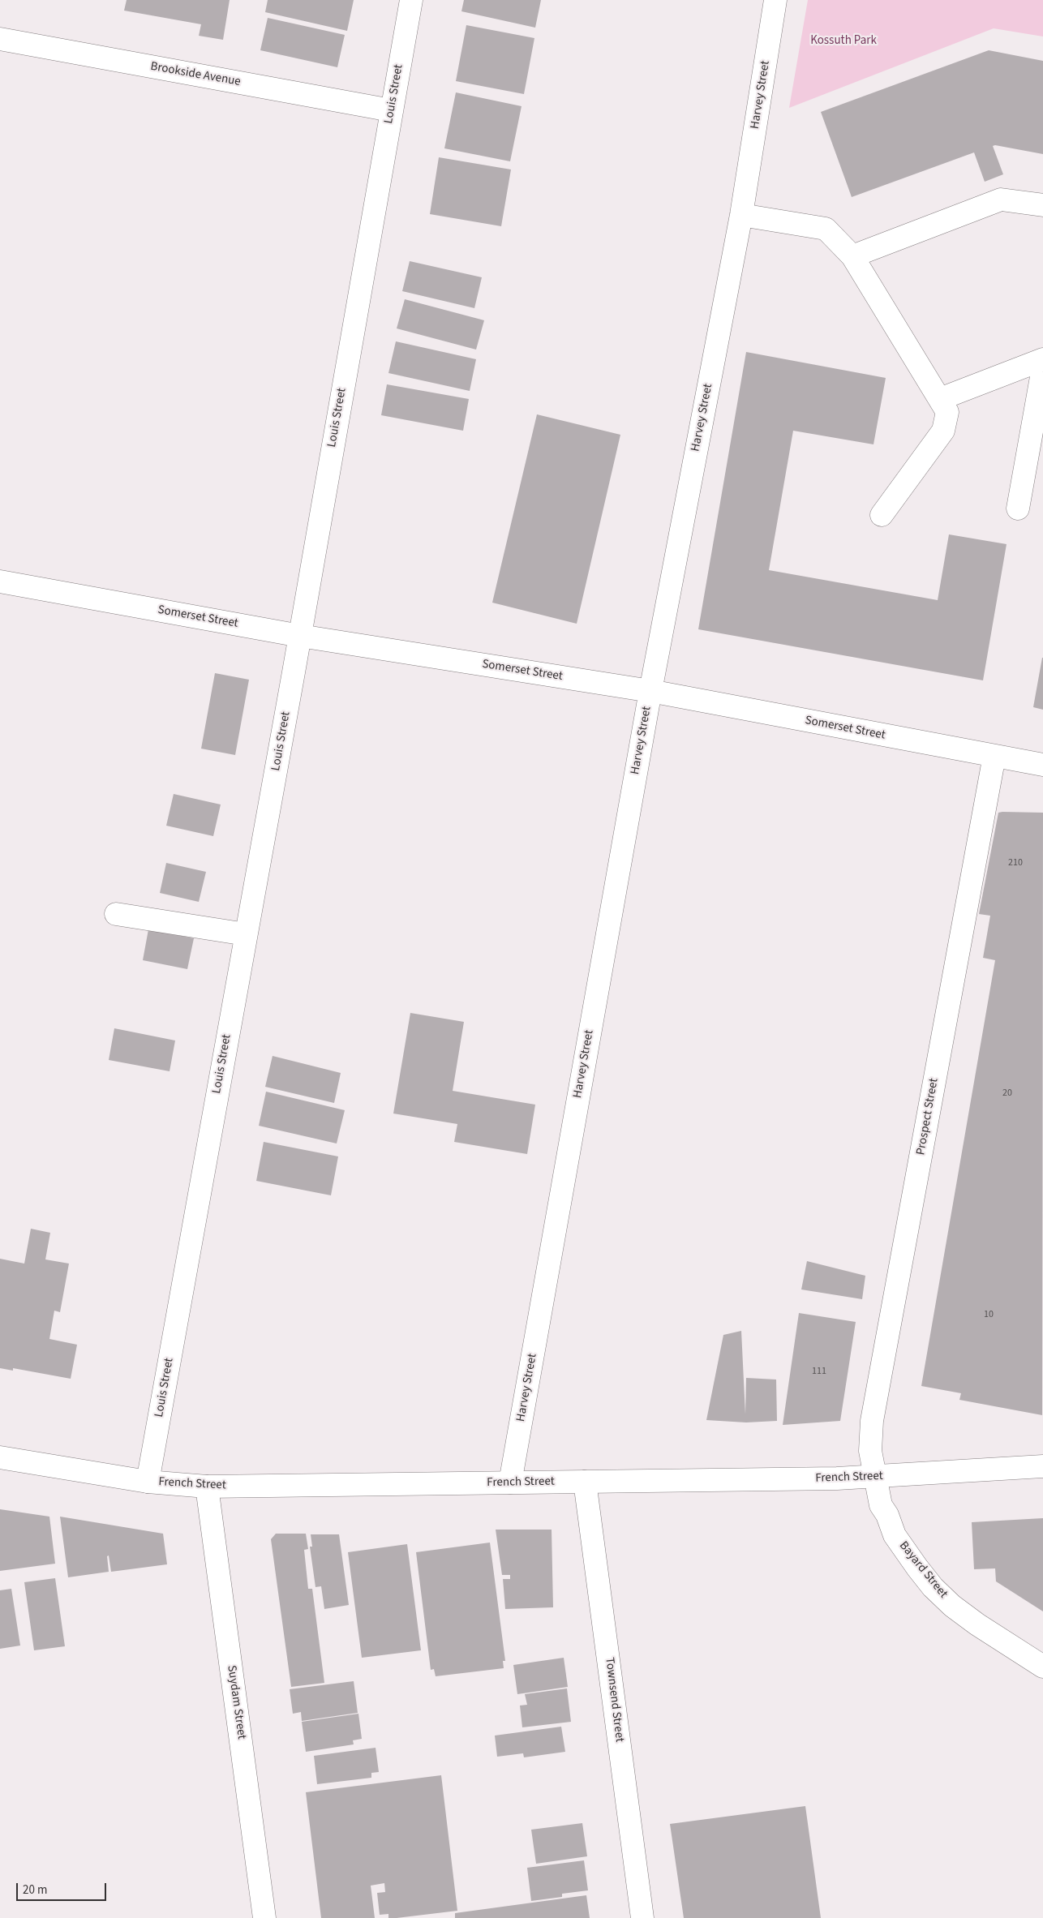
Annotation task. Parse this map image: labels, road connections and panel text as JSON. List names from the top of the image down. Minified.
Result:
{"streets":{"street":["Brookside Avenue","Louis Street","Harvey Street","Somerset Street","Prospect Street","French Street","Bayard Street","Townsend Street","Suydam Street"]},"crossings":[["Brookside Avenue","Louis Street"],["Louis Street","Somerset Street"],["Louis Street","French Street"],["Harvey Street","Somerset Street"],["Harvey Street","French Street"],["Somerset Street","Prospect Street"],["Prospect Street","French Street"],["Prospect Street","Bayard Street"],["French Street","Bayard Street"],["French Street","Townsend Street"],["French Street","Suydam Street"]],"parks":["Kossuth Park"],"house_numbers":["210","20","10","111"],"scale_bar":"20 m"}
